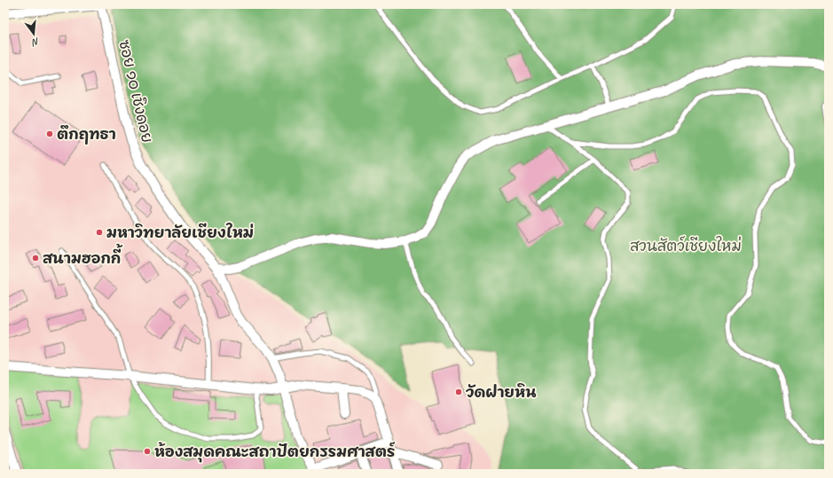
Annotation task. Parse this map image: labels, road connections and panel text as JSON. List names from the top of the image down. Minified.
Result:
{"streets":{"street":["ซอย ๑๐ เชิงดอย"]},"parks":["สวนสัตว์เชียงใหม่"],"places":["ตึกฤทธา","มหาวิทยาลัยเชียงใหม่","สนามฮอกกี้","วัดฝายหิน","ห้องสมุดคณะสถาปัตยกรรมศาสตร์"],"north":"bottom"}
